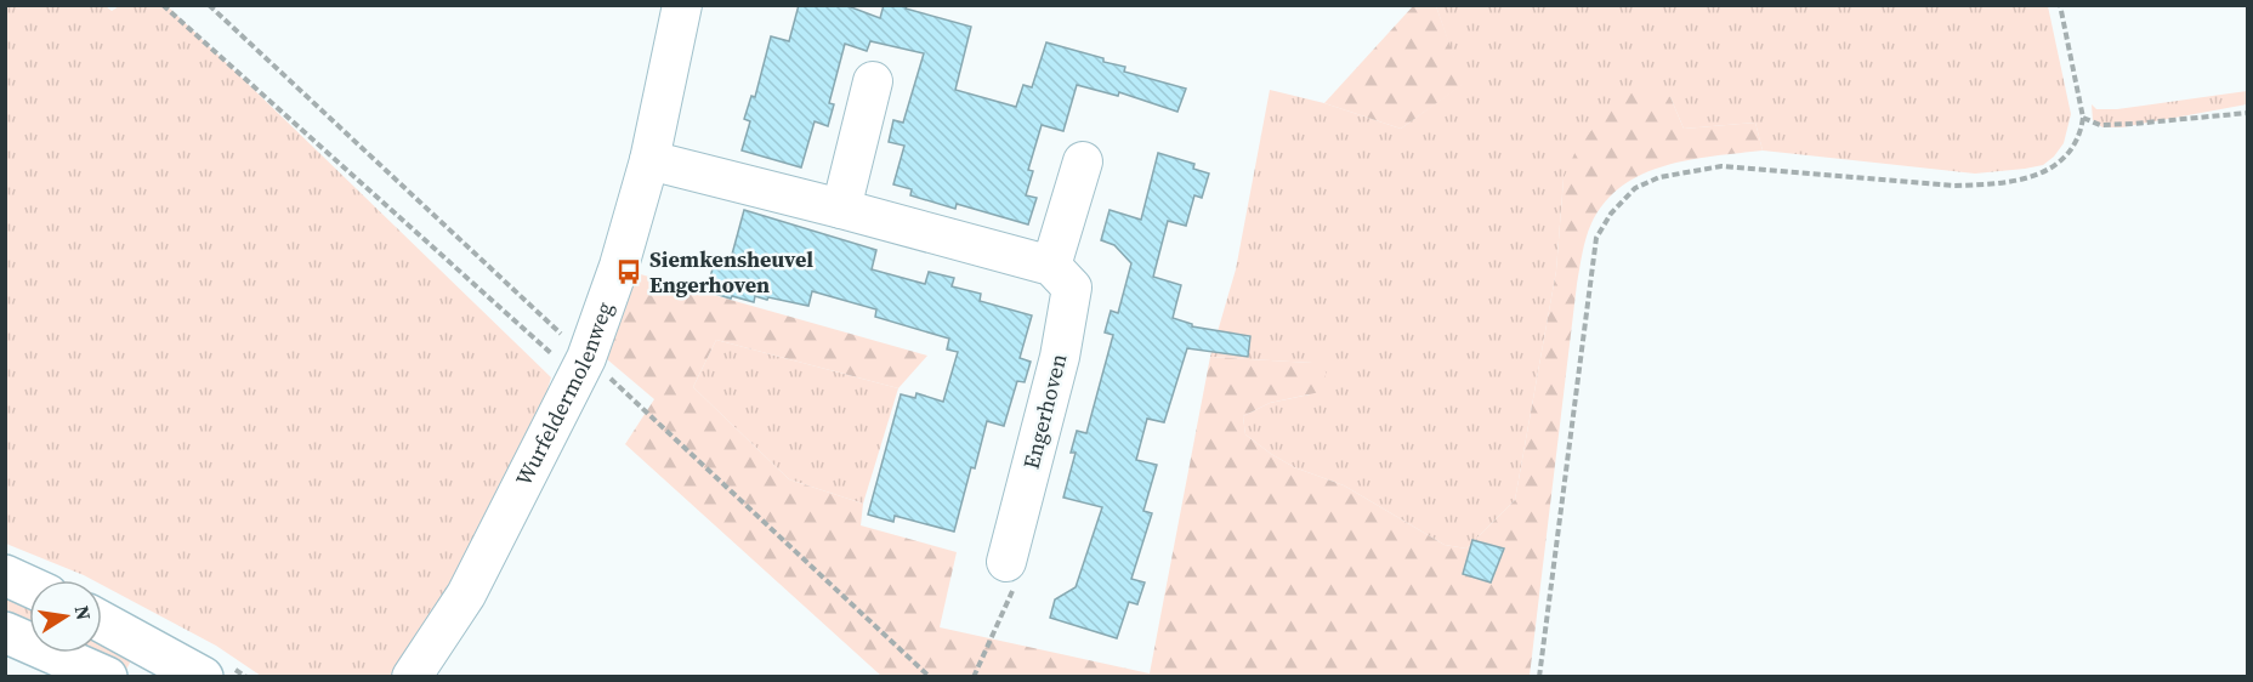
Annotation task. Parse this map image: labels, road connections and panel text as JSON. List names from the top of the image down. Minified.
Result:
{"streets":{"street":["Wurfeldermolenweg","Engerhoven"]},"places":{"bus stop":["Siemkensheuvel Engerhoven"]},"north":"right"}
